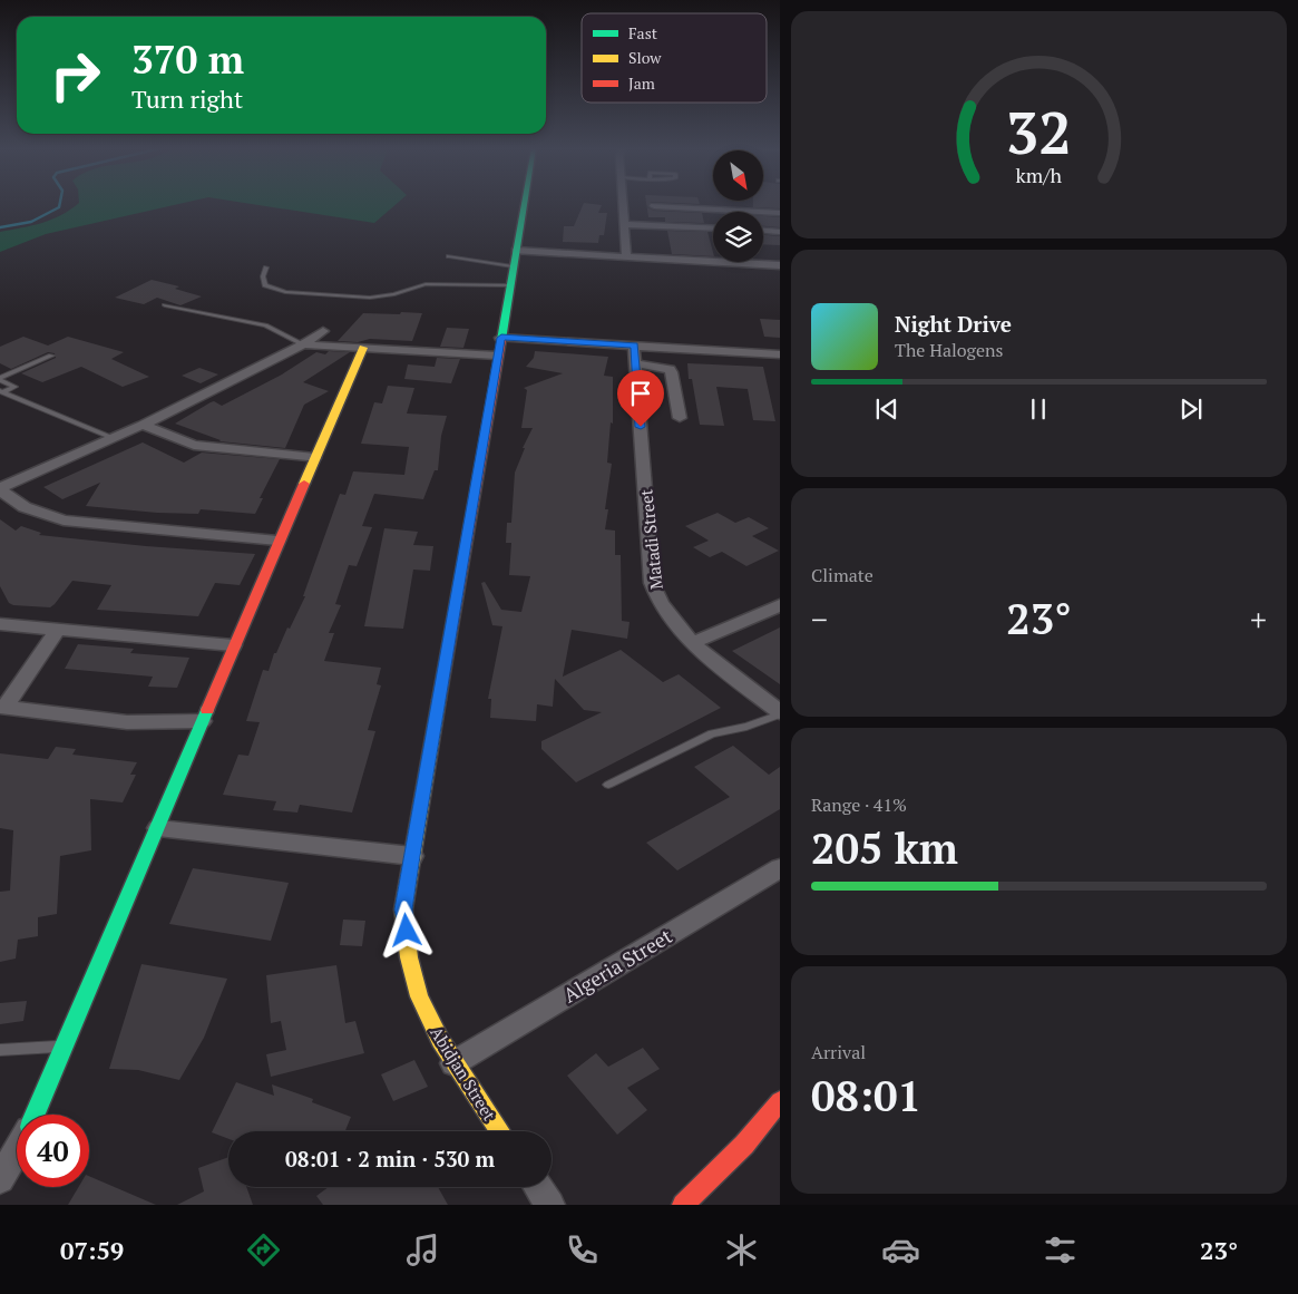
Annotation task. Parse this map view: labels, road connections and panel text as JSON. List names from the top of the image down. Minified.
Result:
{"streets":{"street":["Matadi Street","Algeria Street","Abidjan Street"]},"crossings":[["Algeria Street","Abidjan Street"]],"legend":["Fast","Slow","Jam"],"north":"bottom right","page":{"turn":["370 m","Turn right"],"song":["Night Drive","The Halogens"],"tile":["Climate",["Range · 41%","205 km"],["Arrival","08:01"]],"heat":["−","23°","+"],"limit":"40","trip":"08:01 · 2 min · 530 m","tabs":["07:59","23°"],"gauge":["32","km/h"]}}
